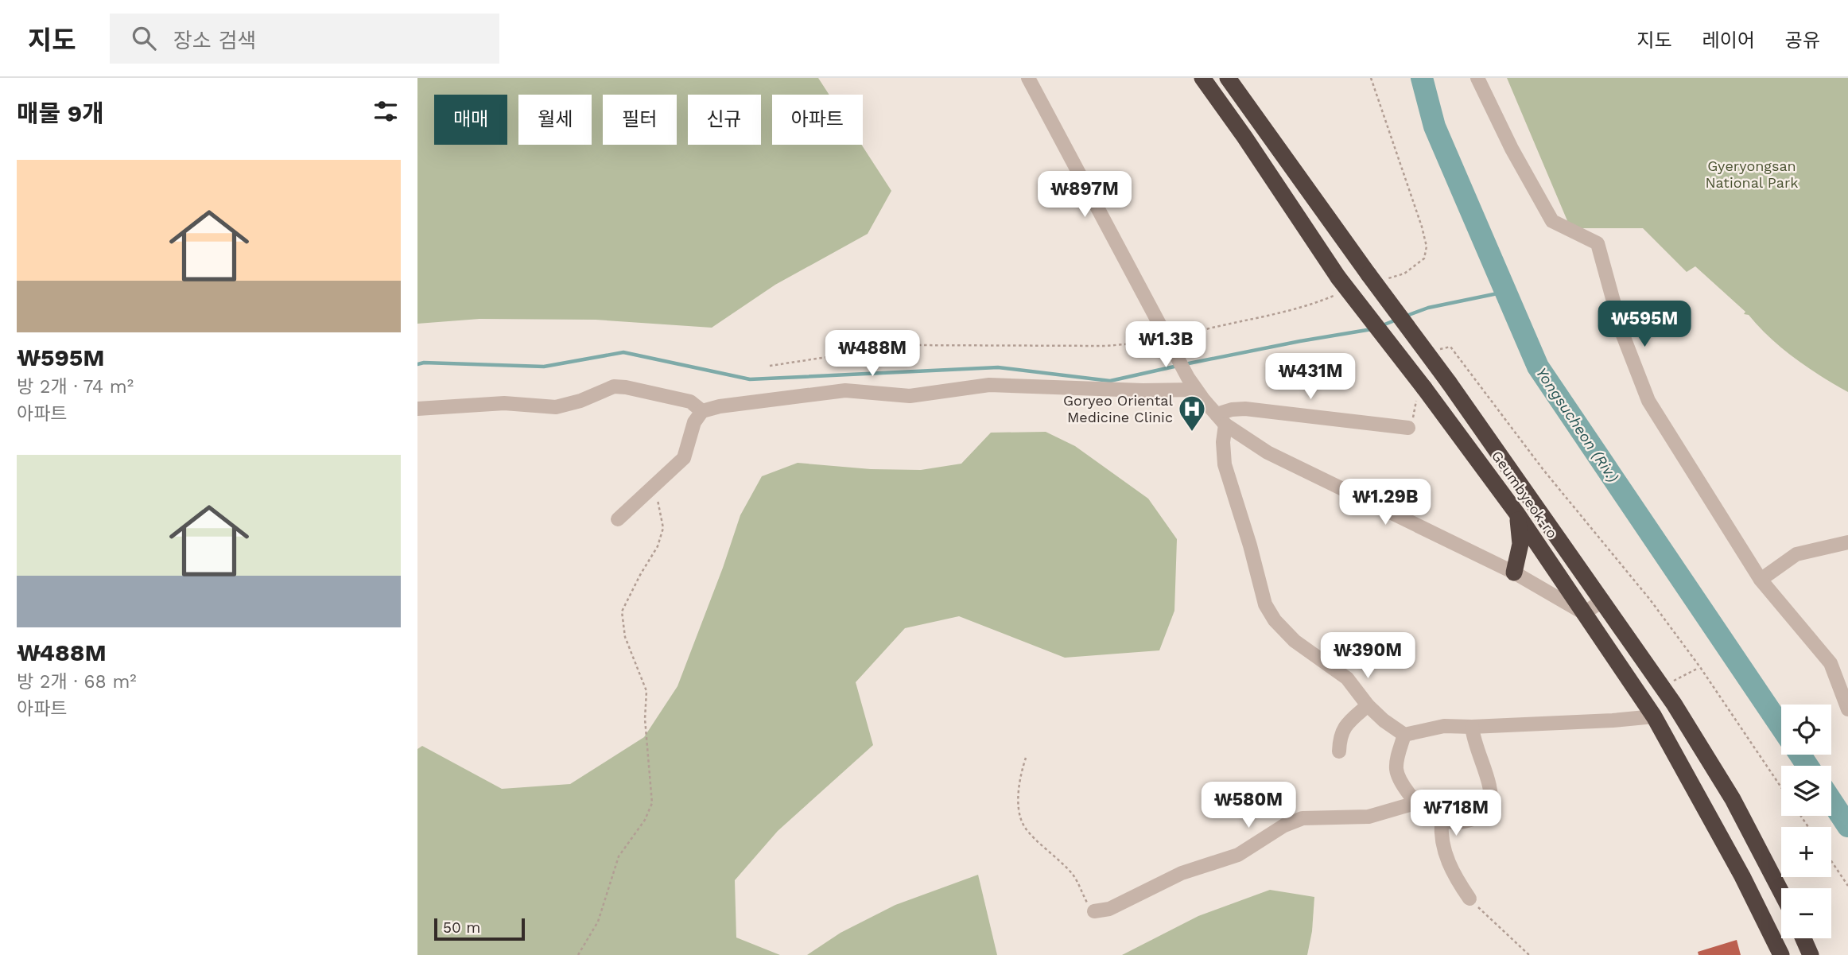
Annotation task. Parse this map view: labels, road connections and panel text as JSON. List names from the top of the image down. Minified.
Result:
{"streets":{"highway":["Geumbyeok-ro"]},"water":["Yongsucheon (Riv.)"],"parks":["Gyeryongsan National Park"],"places":{"hospital":["Goryeo Oriental Medicine Clinic"]},"scale_bar":"50 m","page":{"header":"지도","search":"장소 검색","nav":["지도","레이어","공유"],"heading":"매물 9개","chip":["매매","월세","필터","신규","아파트"],"list":[{"name":"₩595M","note":"방 2개 · 74 m² · 아파트"},{"name":"₩488M","note":"방 2개 · 68 m² · 아파트"}],"price":["₩897M","₩595M","₩1.3B","₩488M","₩431M","₩1.29B","₩390M","₩580M","₩718M"],"map_buttons":["+","−"],"scale":"50 m"}}
